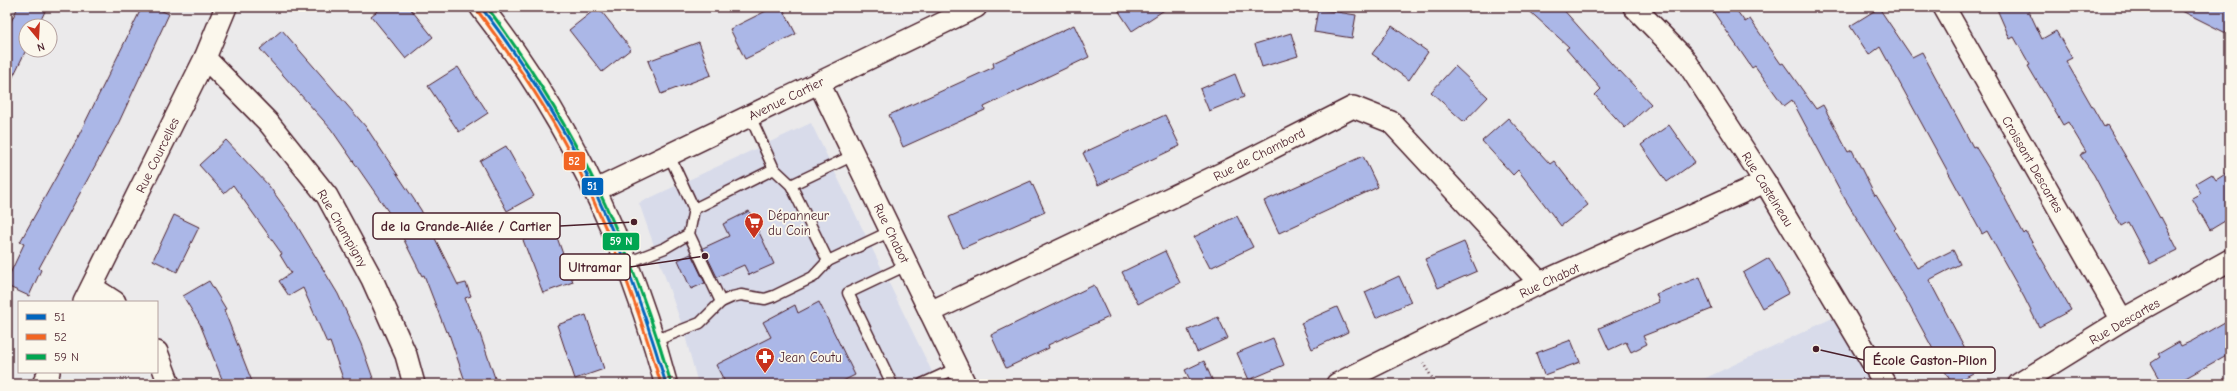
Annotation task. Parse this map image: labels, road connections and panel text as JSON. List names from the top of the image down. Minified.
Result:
{"streets":{"street":["Avenue Cartier","Rue de Chambord","Rue Courcelles","Croissant Descartes","Rue Castelneau","Rue Champigny","Rue Chabot","Rue Descartes"]},"crossings":[["Avenue Cartier","Rue Chabot"],["Rue de Chambord","Rue Chabot"],["Rue Courcelles","Rue Champigny"],["Croissant Descartes","Rue Descartes"],["Rue Castelneau","Rue Chabot"]],"places":{"other":["de la Grande-Allée / Cartier","Ultramar","École Gaston-Pilon"],"supermarket":["Dépanneur du Coin"],"pharmacy":["Jean Coutu"]},"lines":["transit line 51","transit line 52"],"legend":["51","52","59 N"],"north":"bottom"}
